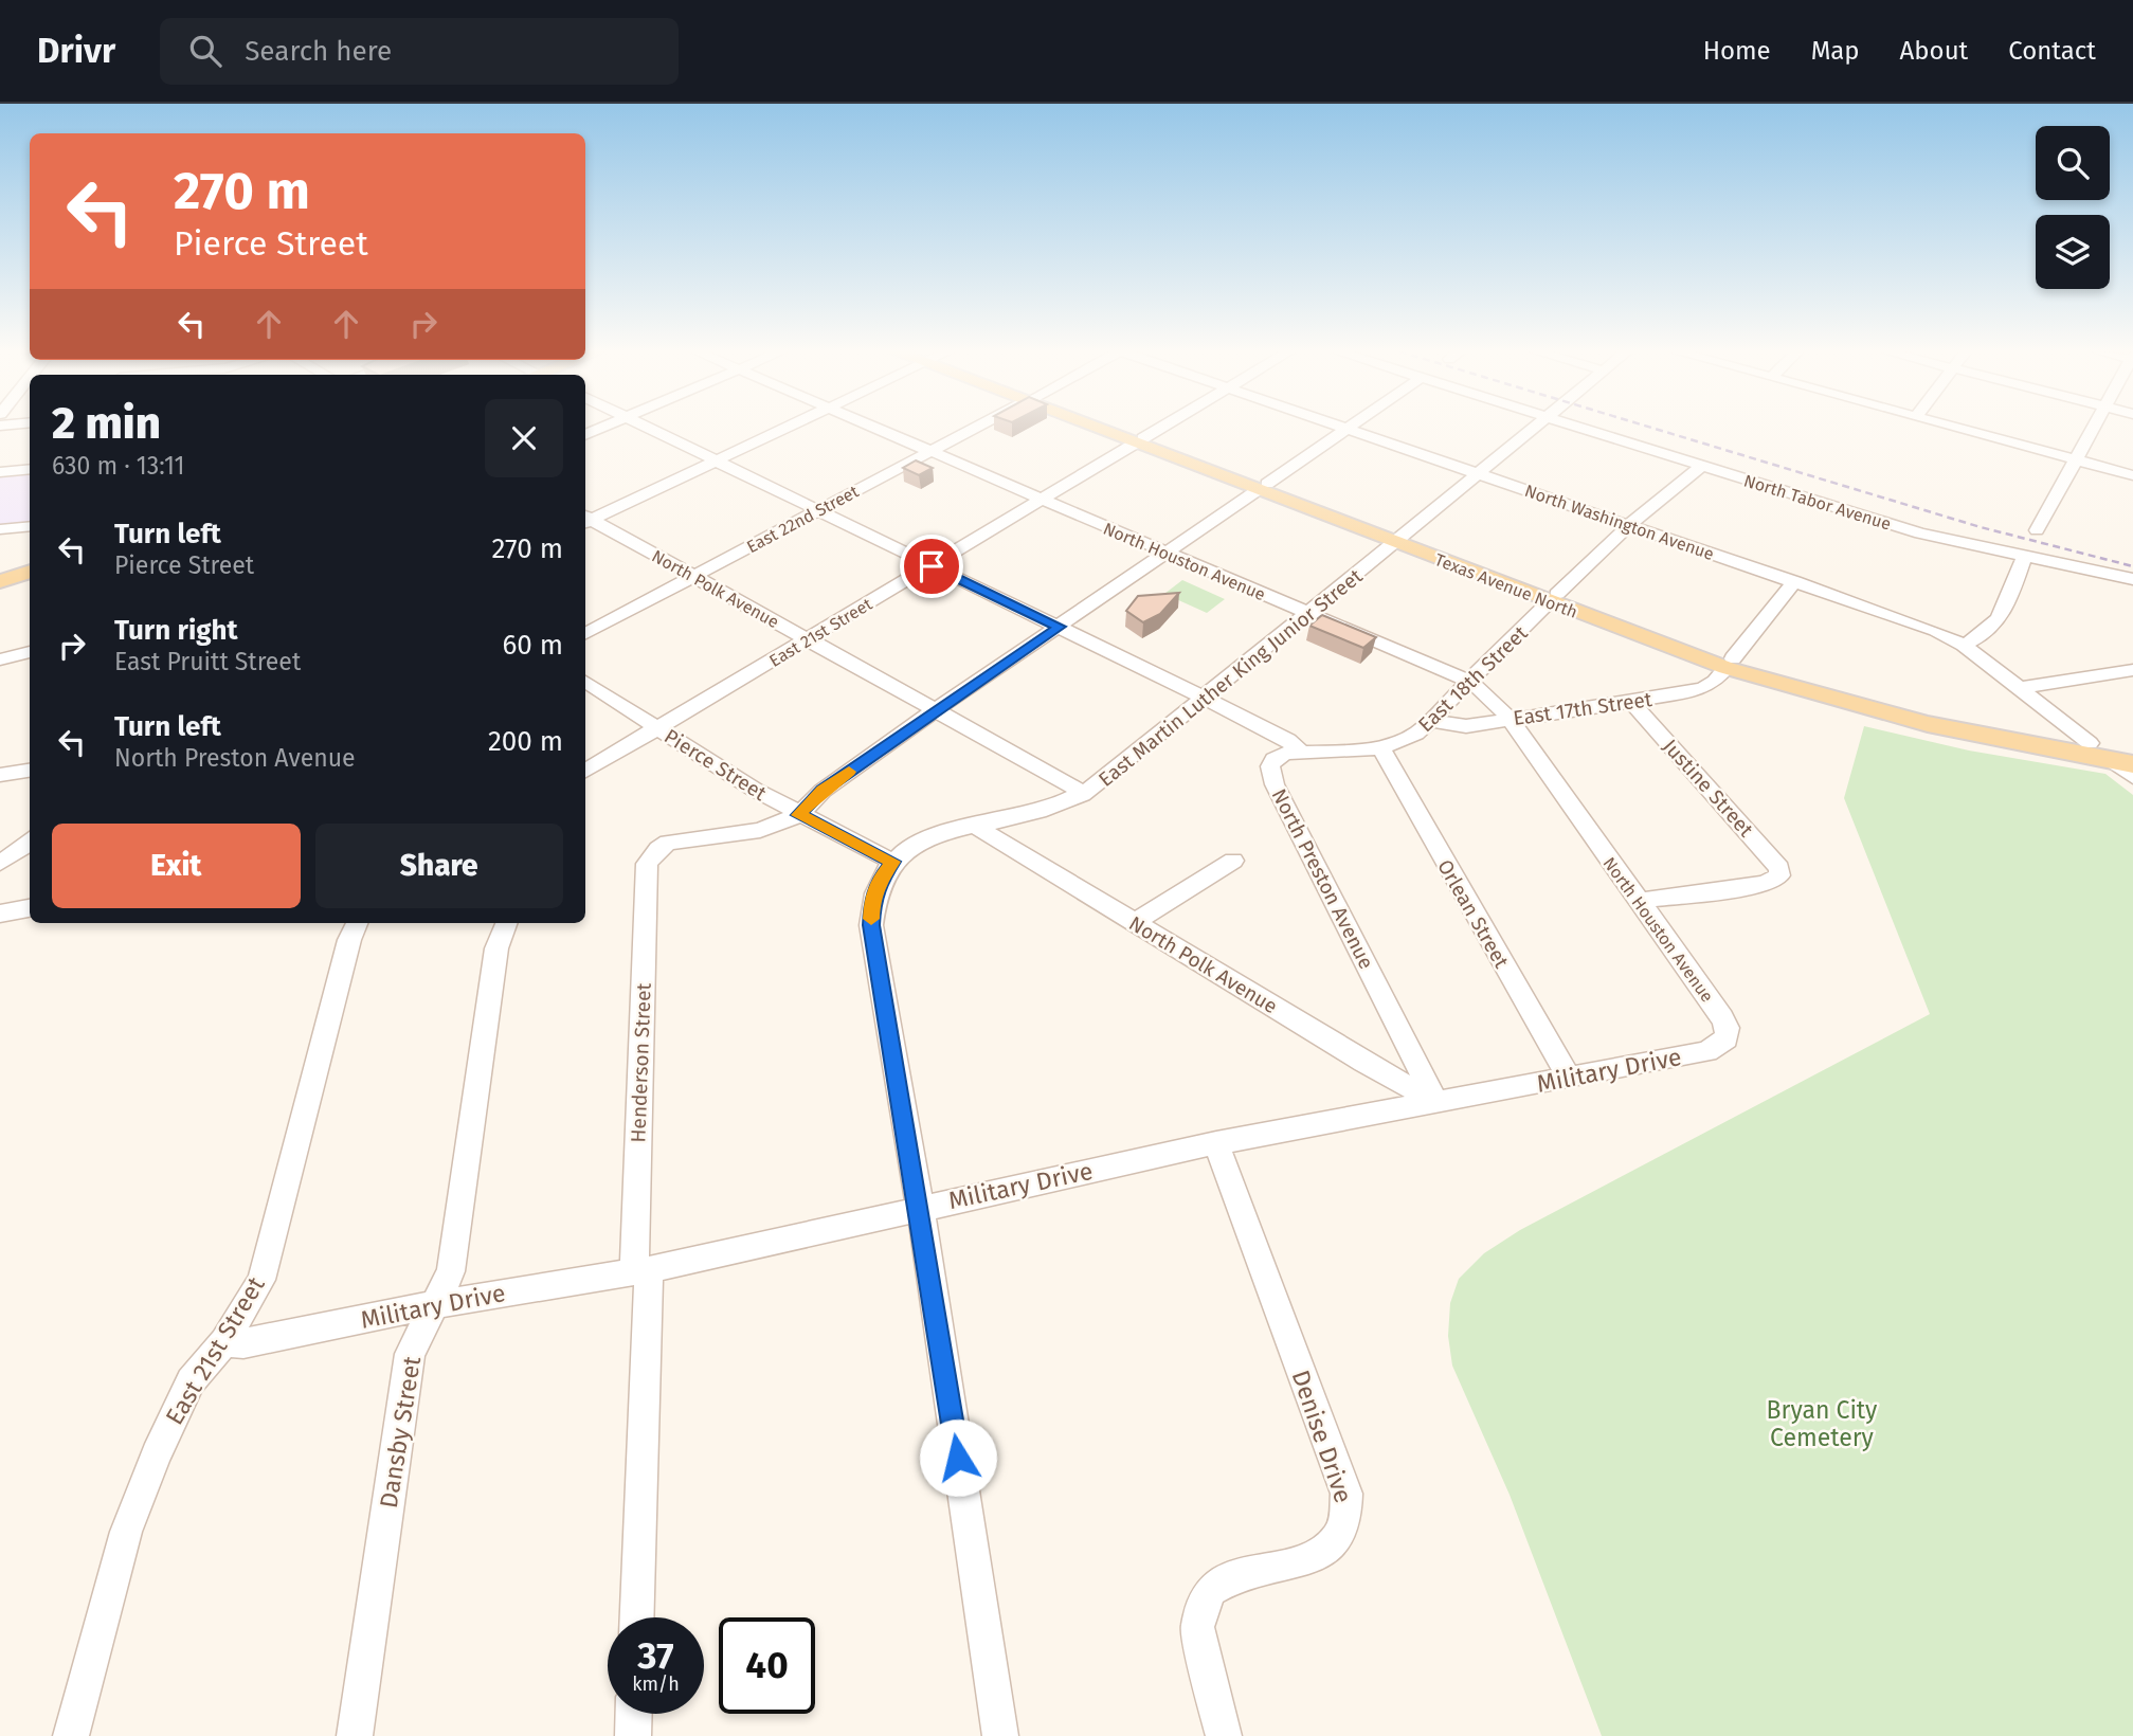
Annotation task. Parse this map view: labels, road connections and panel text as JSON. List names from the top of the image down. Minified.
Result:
{"streets":{"main road":["Texas Avenue North"],"street":["North Tabor Avenue","East 22nd Street","North Washington Avenue","North Houston Avenue","North Polk Avenue","East 21st Street","East Martin Luther King Junior Street","East 18th Street","East 17th Street","Pierce Street","Justine Street","North Preston Avenue","Orlean Street","Henderson Street","Military Drive","Dansby Street","Denise Drive"]},"crossings":[["North Tabor Avenue","East 18th Street"],["East 22nd Street","North Houston Avenue"],["East 22nd Street","North Polk Avenue"],["North Washington Avenue","Texas Avenue North"],["North Washington Avenue","East Martin Luther King Junior Street"],["North Washington Avenue","East 18th Street"],["North Washington Avenue","East 17th Street"],["North Houston Avenue","East 21st Street"],["North Houston Avenue","East Martin Luther King Junior Street"],["North Houston Avenue","East 18th Street"],["North Houston Avenue","East 17th Street"],["North Houston Avenue","Justine Street"],["North Houston Avenue","Military Drive"],["Texas Avenue North","East 21st Street"],["Texas Avenue North","East Martin Luther King Junior Street"],["Texas Avenue North","East 18th Street"],["Texas Avenue North","East 17th Street"],["North Polk Avenue","East 21st Street"],["North Polk Avenue","East Martin Luther King Junior Street"],["North Polk Avenue","North Preston Avenue"],["North Polk Avenue","Military Drive"],["East 21st Street","Pierce Street"],["East 21st Street","Military Drive"],["East Martin Luther King Junior Street","Pierce Street"],["East Martin Luther King Junior Street","Military Drive"],["East 18th Street","East 17th Street"],["East 18th Street","North Preston Avenue"],["East 18th Street","Orlean Street"],["East 17th Street","Justine Street"],["Pierce Street","Henderson Street"],["North Preston Avenue","Military Drive"],["Orlean Street","Military Drive"],["Henderson Street","Military Drive"],["Military Drive","Dansby Street"],["Military Drive","Denise Drive"]],"parks":["Bryan City Cemetery"],"page":{"header":"Drivr","search":"Search here","nav":["Home","Map","About","Contact"],"turn":["270 m","Pierce Street"],"heading":["2 min","630 m · 13:11"],"list":[{"name":"Turn left","note":"Pierce Street","value":"270 m"},{"name":"Turn right","note":"East Pruitt Street","value":"60 m"},{"name":"Turn left","note":"North Preston Avenue","value":"200 m"}],"buttons":["Exit","Share"],"speed":"37 km/h","limit":"40"}}
